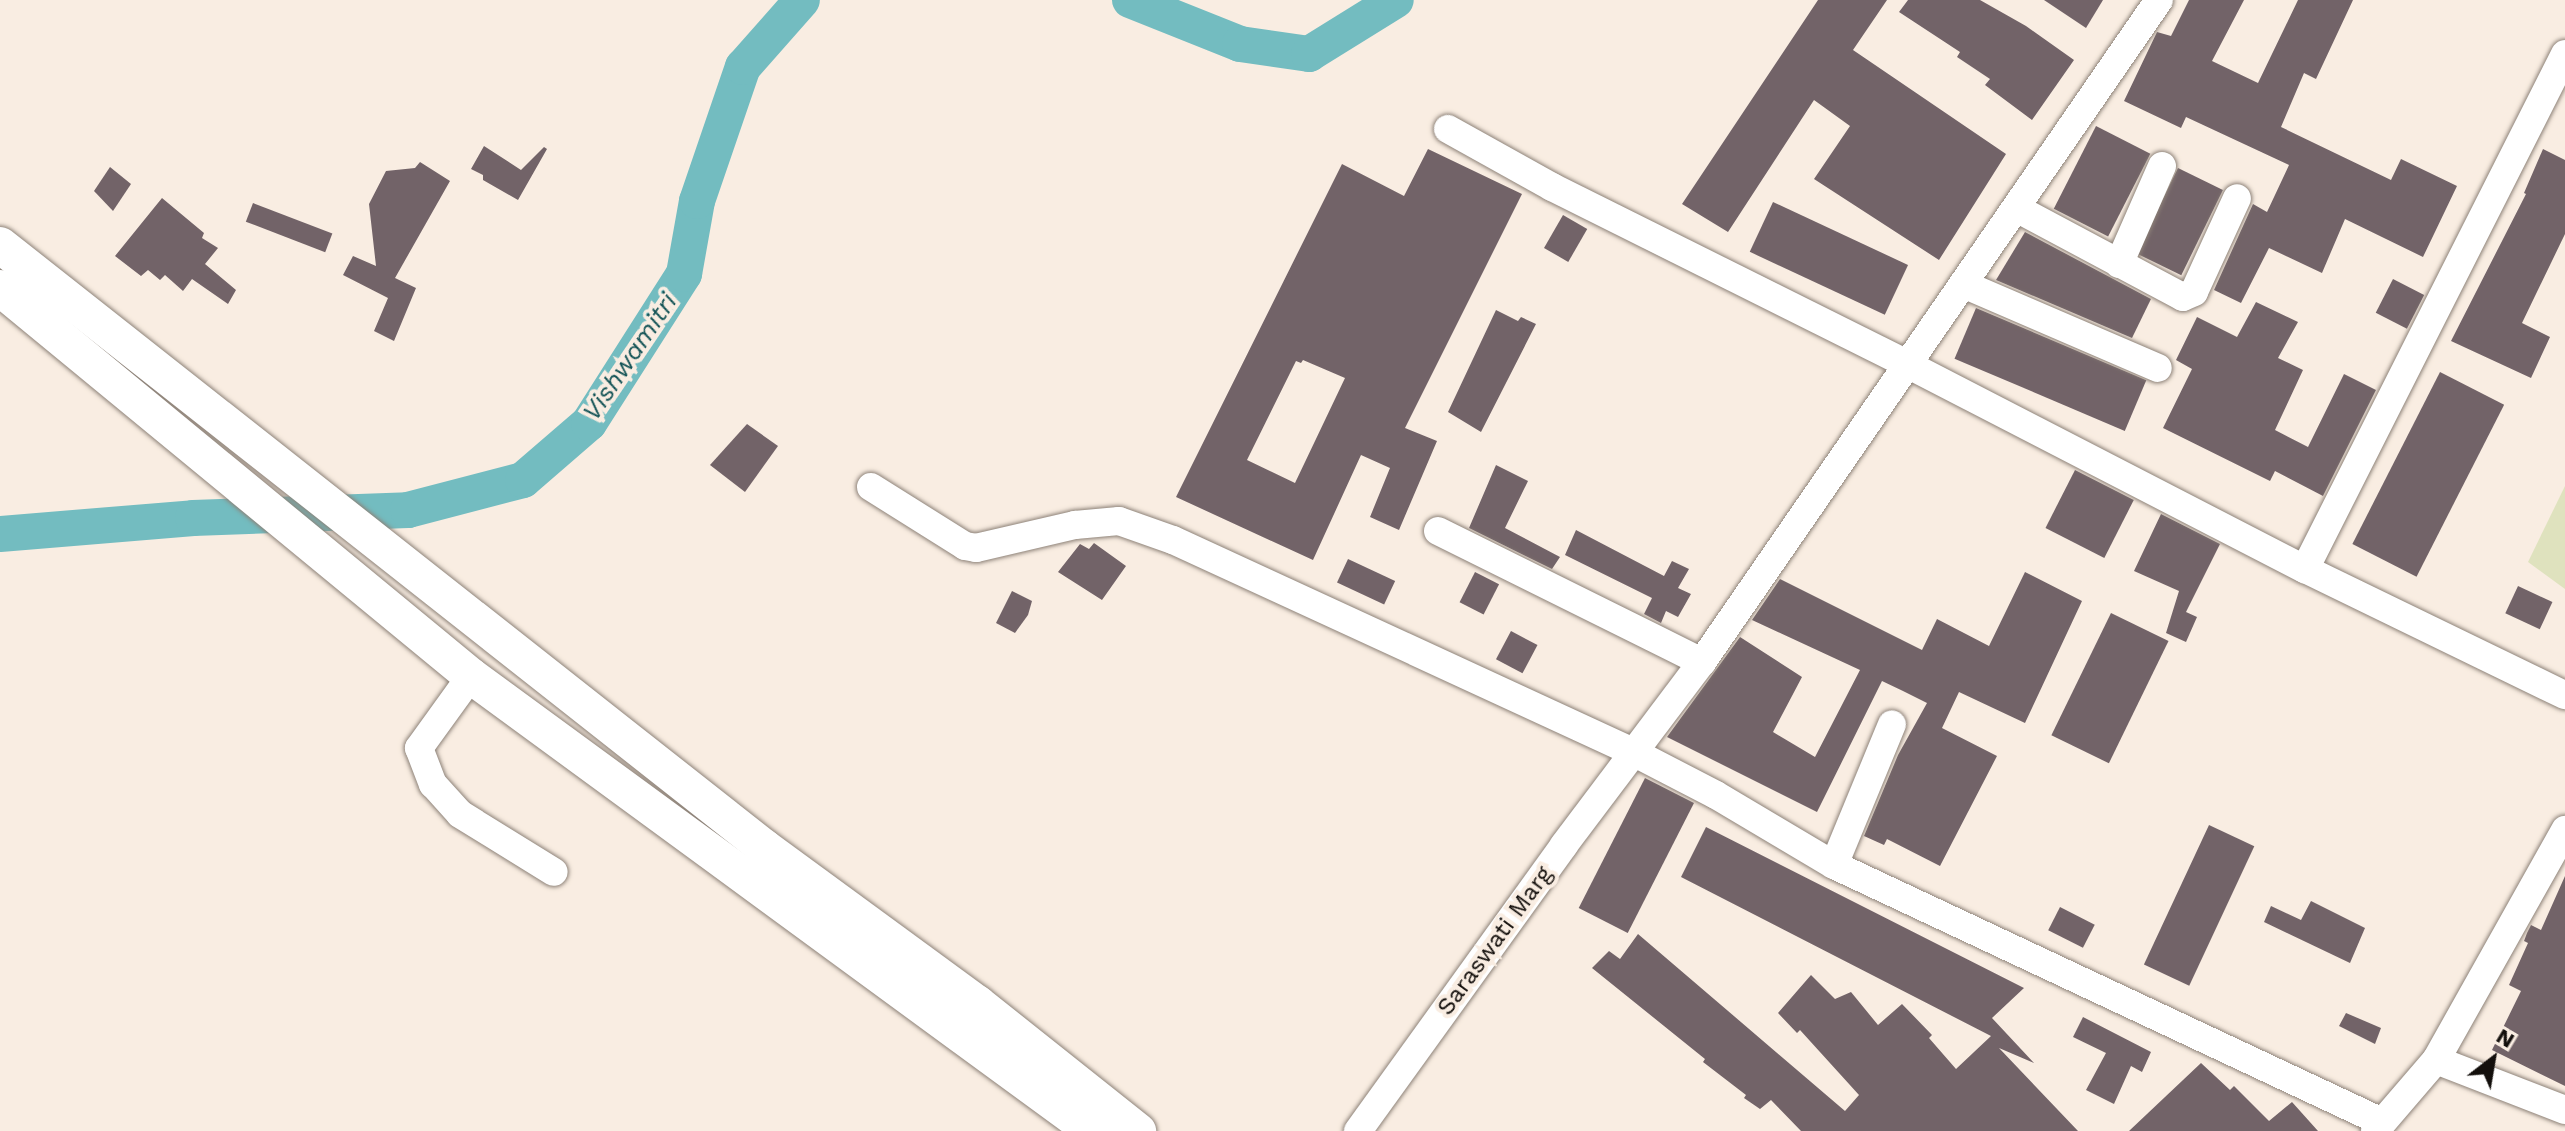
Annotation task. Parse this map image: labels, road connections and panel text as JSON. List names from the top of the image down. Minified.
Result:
{"streets":{"street":["Saraswati Marg"]},"water":["Vishwamitri"],"north":"top right"}
